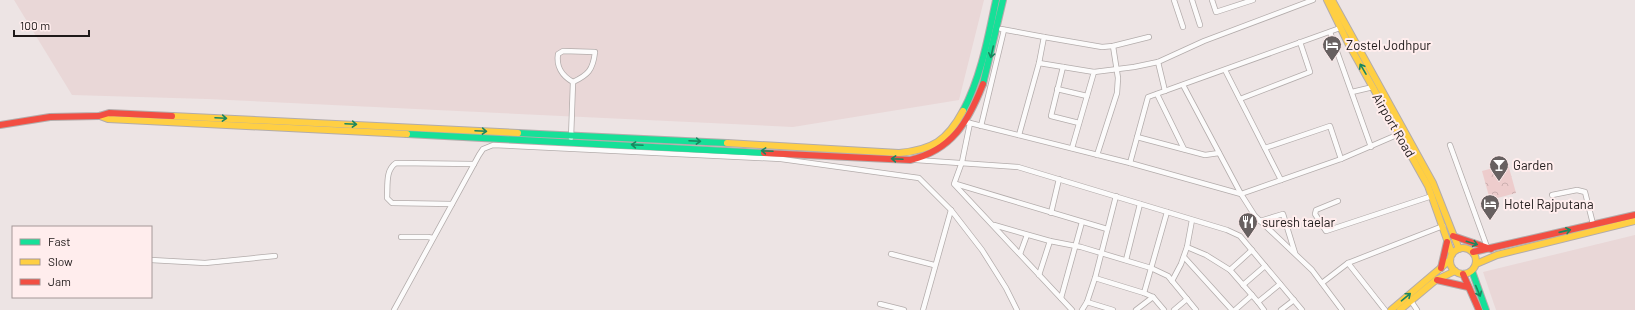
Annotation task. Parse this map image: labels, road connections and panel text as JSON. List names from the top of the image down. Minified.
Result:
{"streets":{"main road":["Airport Road"]},"places":{"hotel":["Zostel Jodhpur","Hotel Rajputana"],"bar":["Garden"],"restaurant":["suresh taelar"]},"legend":["Fast","Slow","Jam"],"scale_bar":"100 m"}
